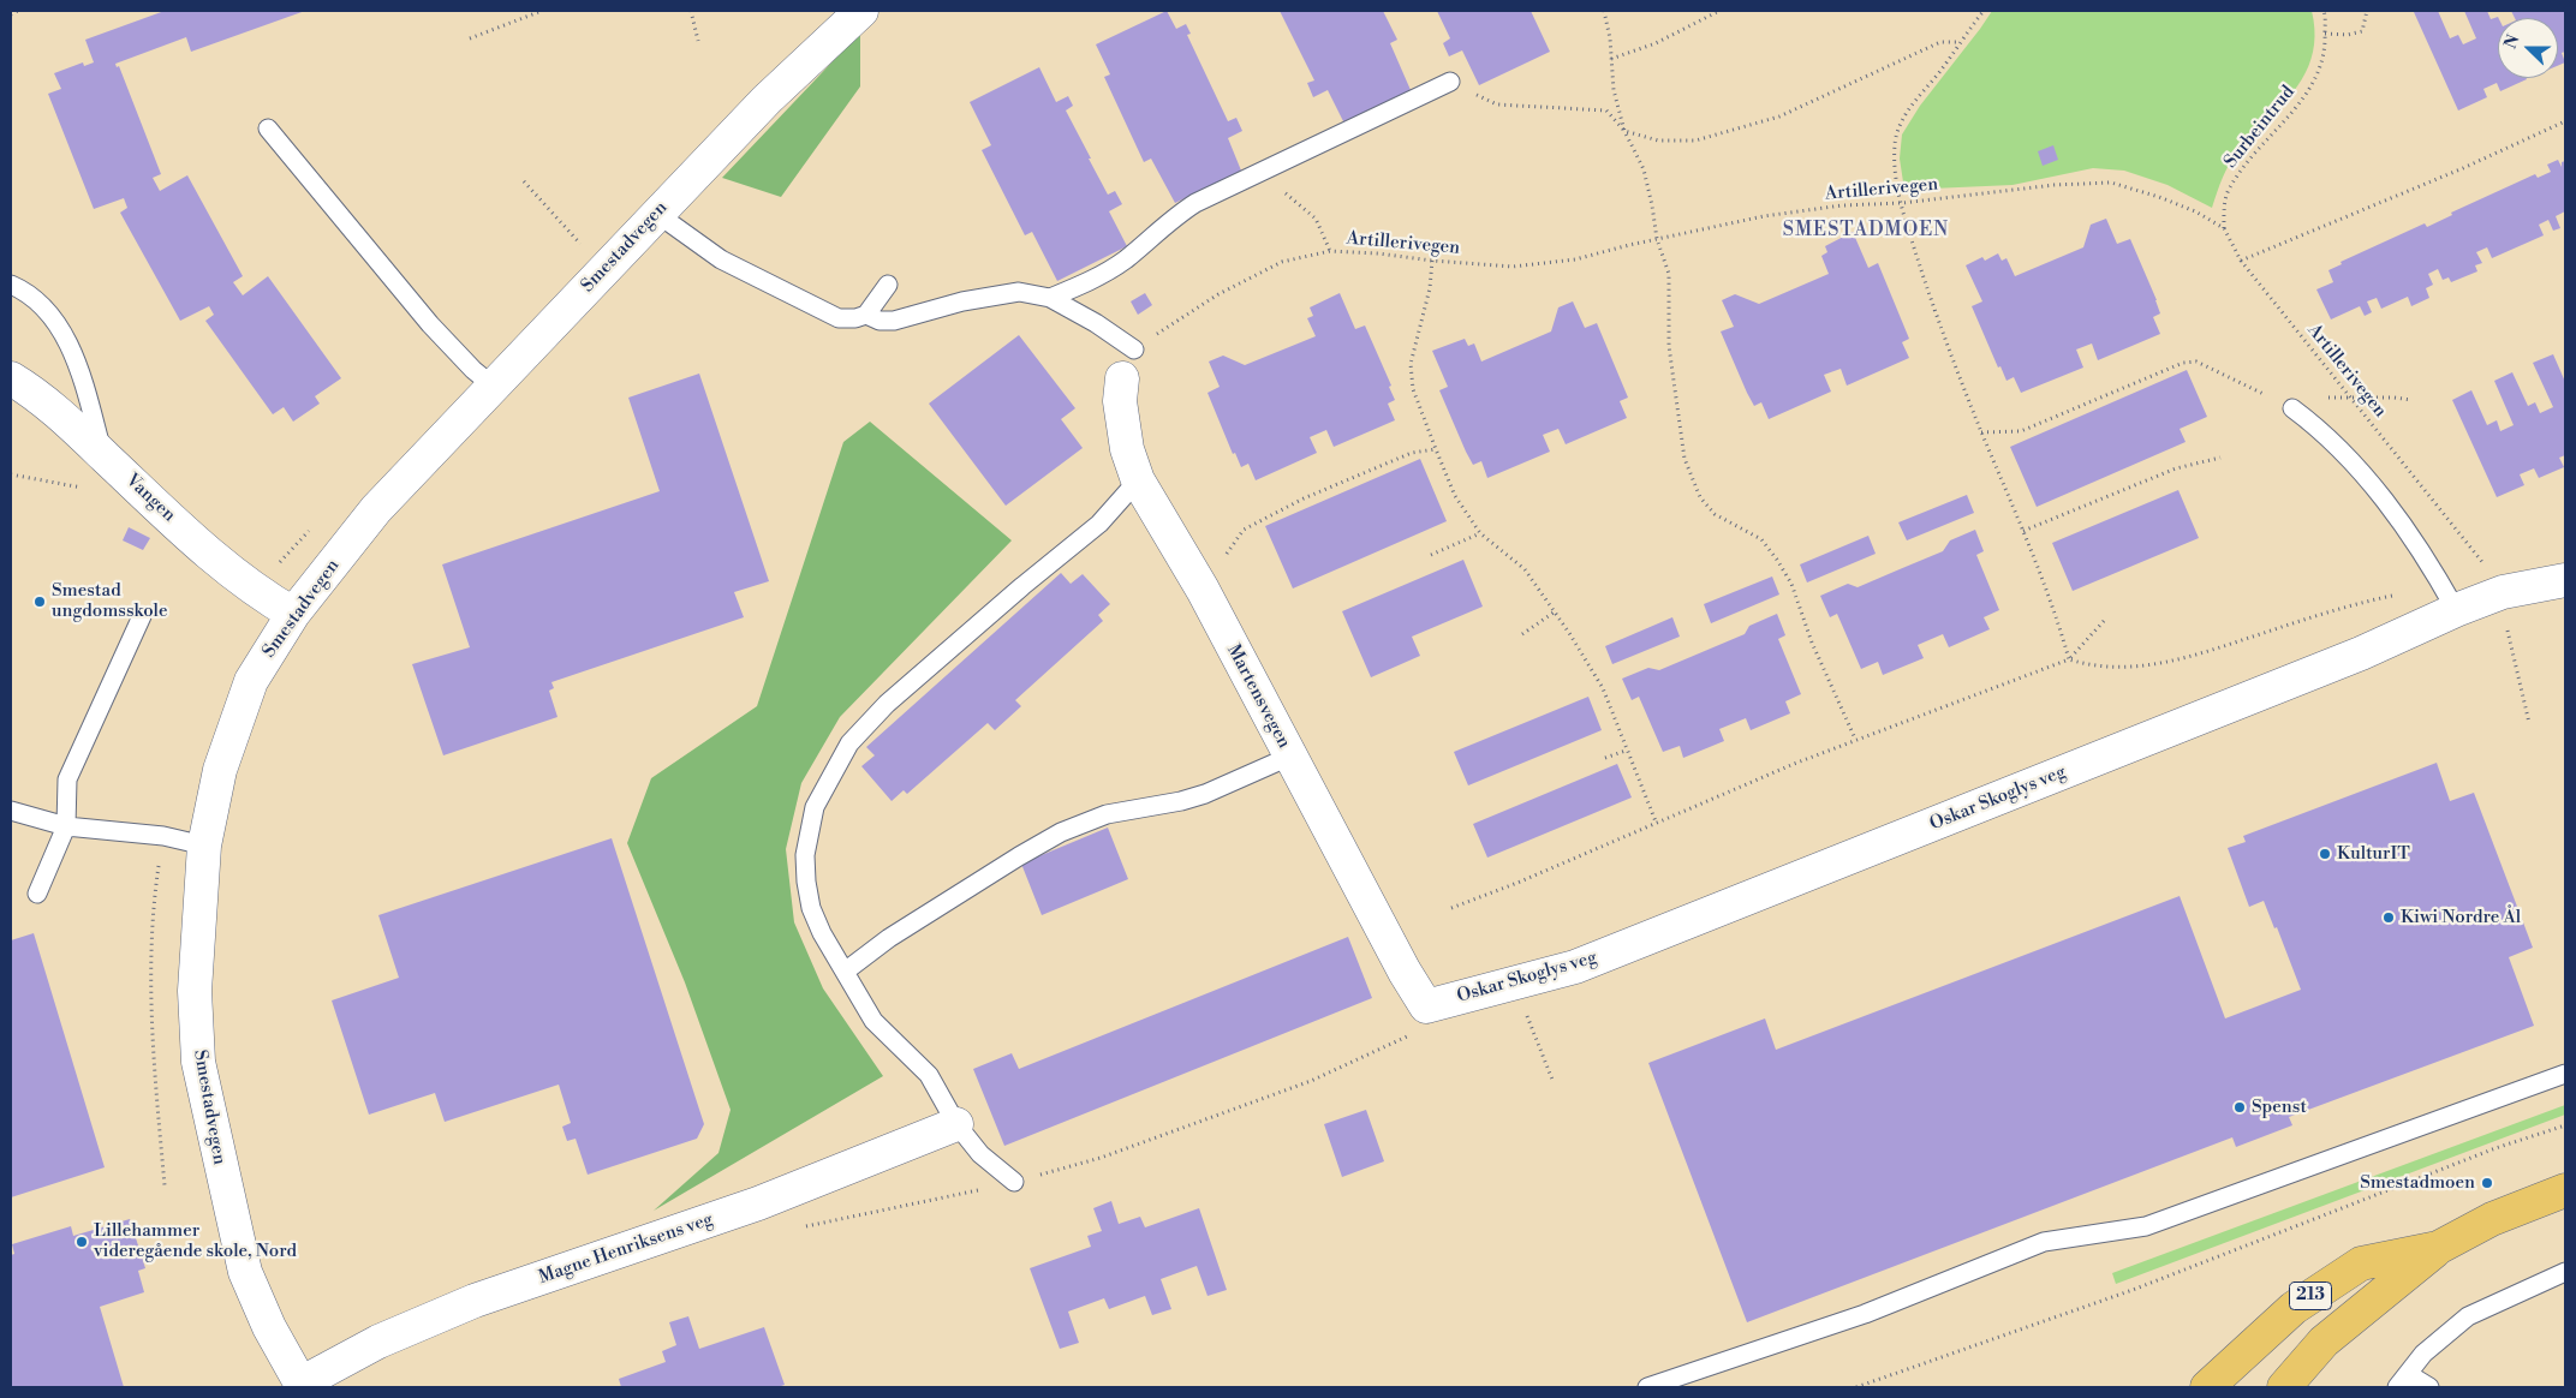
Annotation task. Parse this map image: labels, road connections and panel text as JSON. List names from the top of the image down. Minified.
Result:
{"streets":{"main road":["213"],"street":["Smestadvegen","Vangen","Martensvegen","Oskar Skoglys veg","Magne Henriksens veg"],"path":["Surbeintrud","Artillerivegen"]},"crossings":[["Surbeintrud","Artillerivegen"],["Artillerivegen","Martensvegen"],["Artillerivegen","Oskar Skoglys veg"],["Smestadvegen","Vangen"],["Smestadvegen","Magne Henriksens veg"],["Martensvegen","Oskar Skoglys veg"]],"districts":["SMESTADMOEN"],"places":["Smestad ungdomsskole","KulturIT","Kiwi Nordre Ål","Spenst","Smestadmoen","Lillehammer videregående skole, Nord"],"north":"left"}
